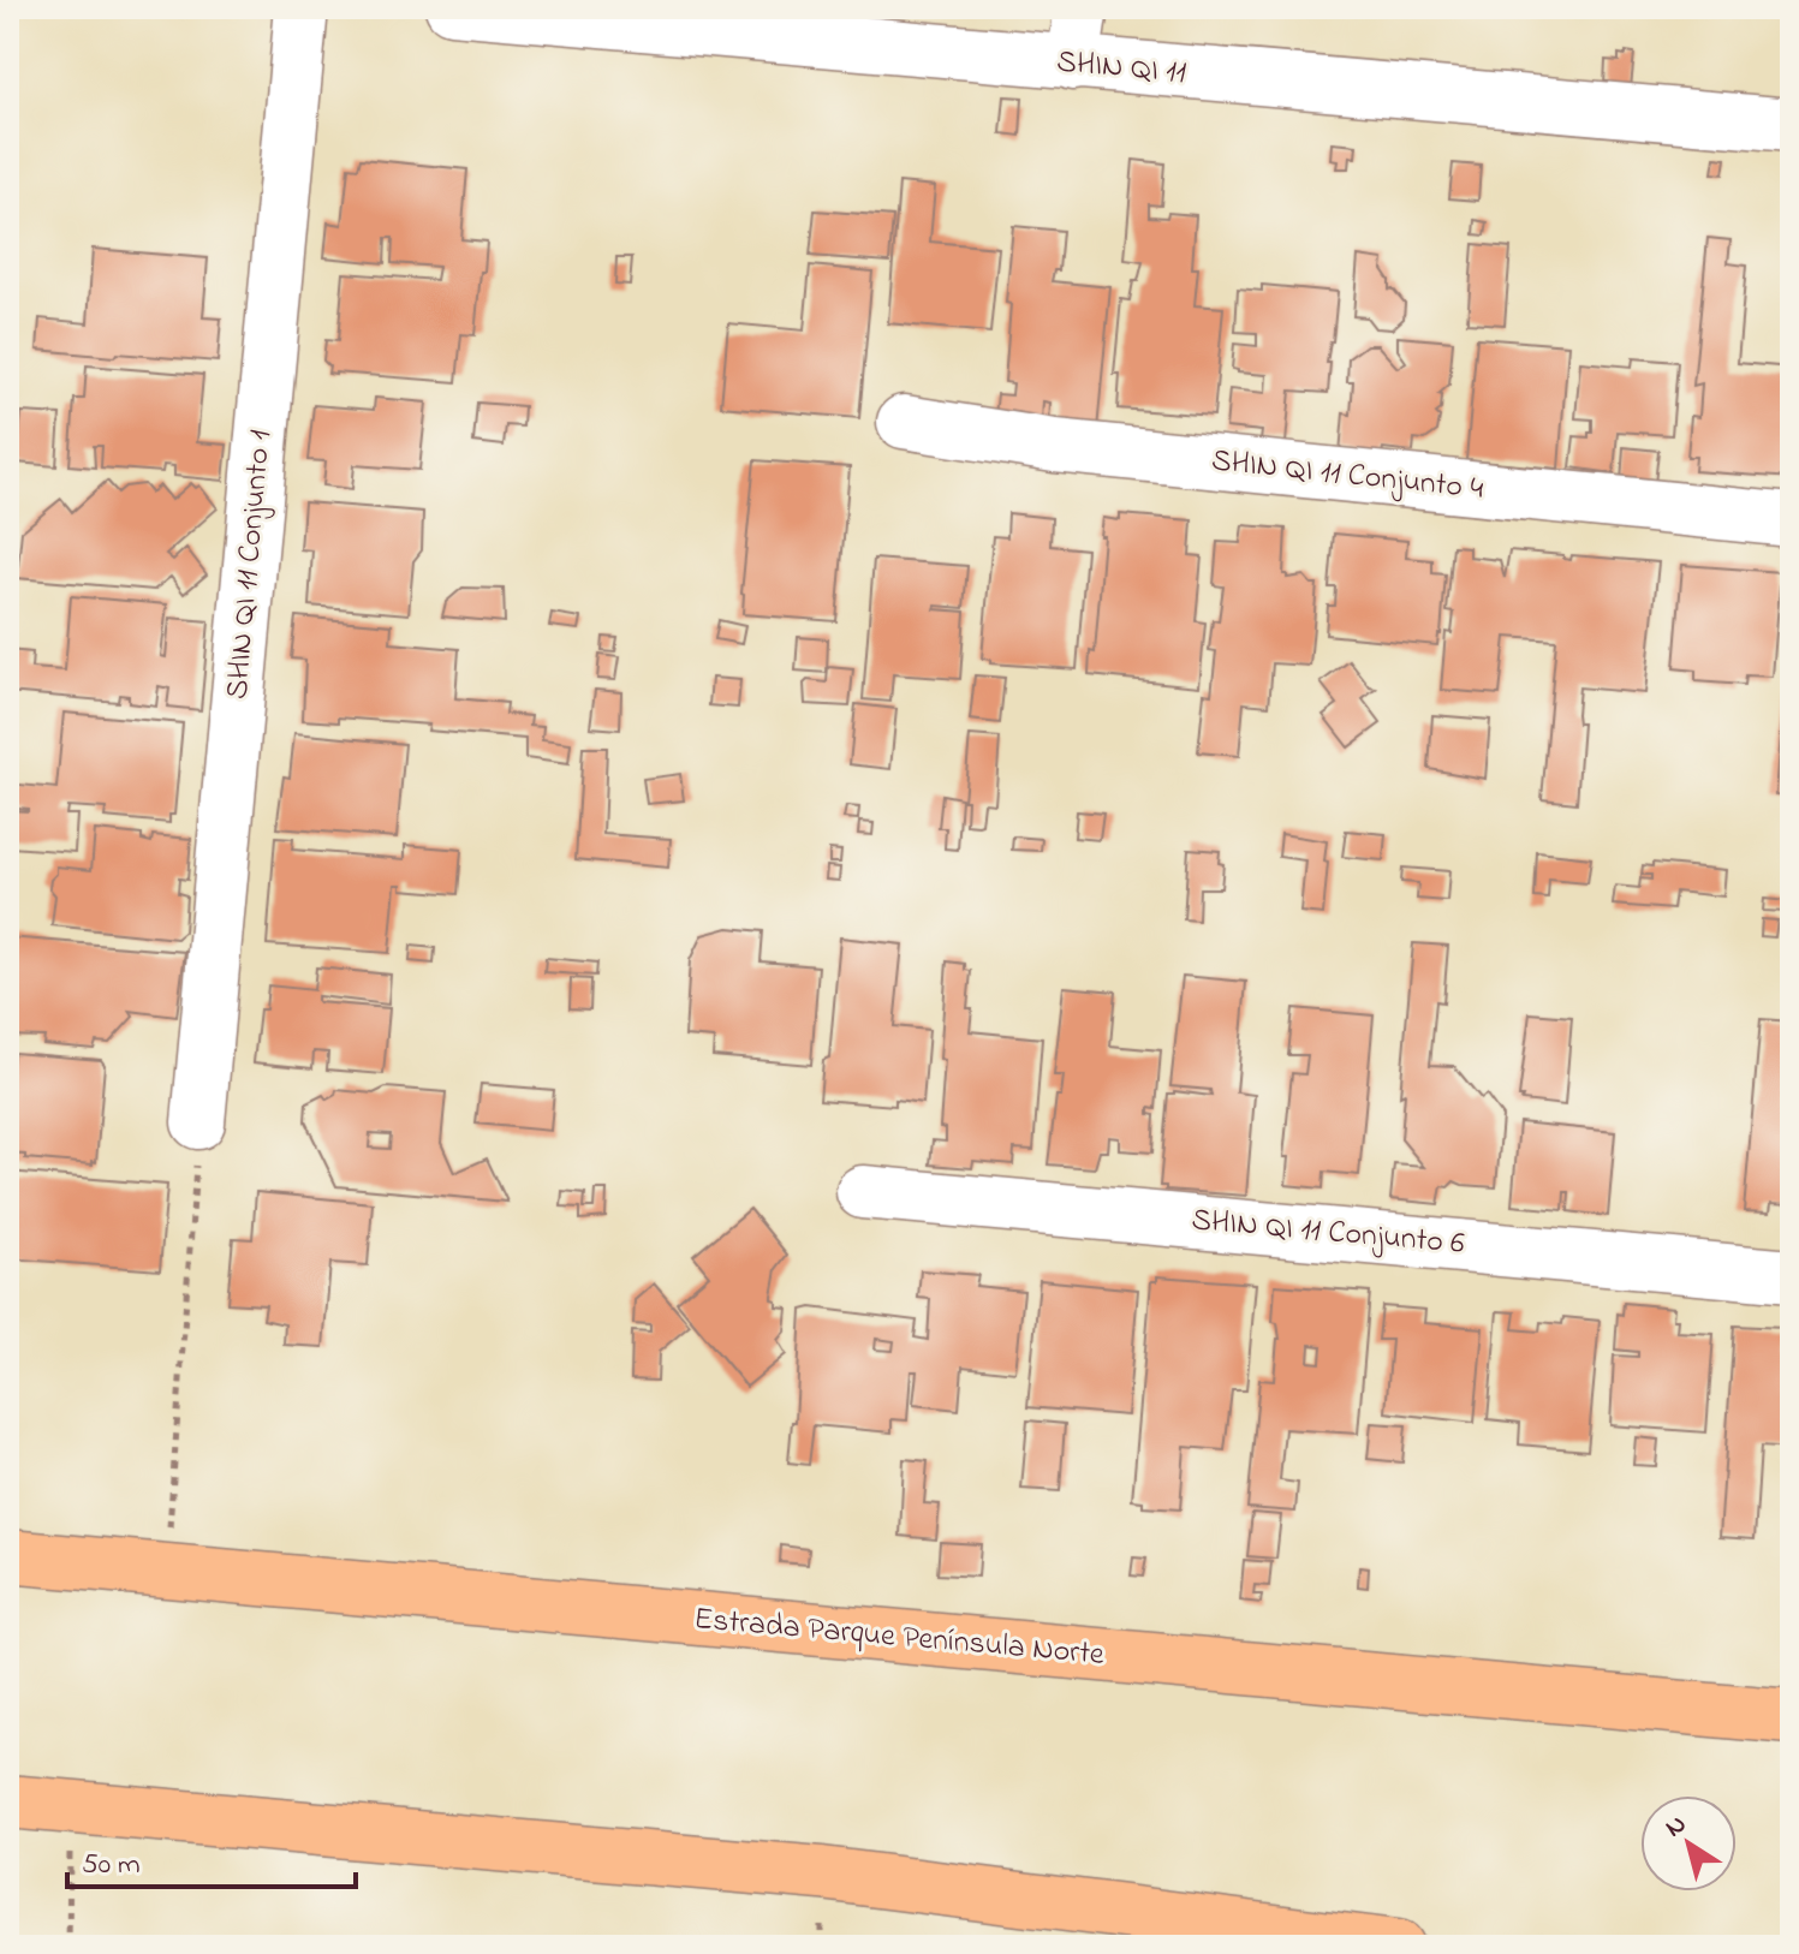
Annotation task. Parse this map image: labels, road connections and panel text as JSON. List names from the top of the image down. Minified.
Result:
{"streets":{"main road":["Estrada Parque Península Norte"],"street":["SHIN QI 11","SHIN QI 11 Conjunto 4","SHIN QI 11 Conjunto 1","SHIN QI 11 Conjunto 6"]},"scale_bar":"50 m","north":"top left"}
